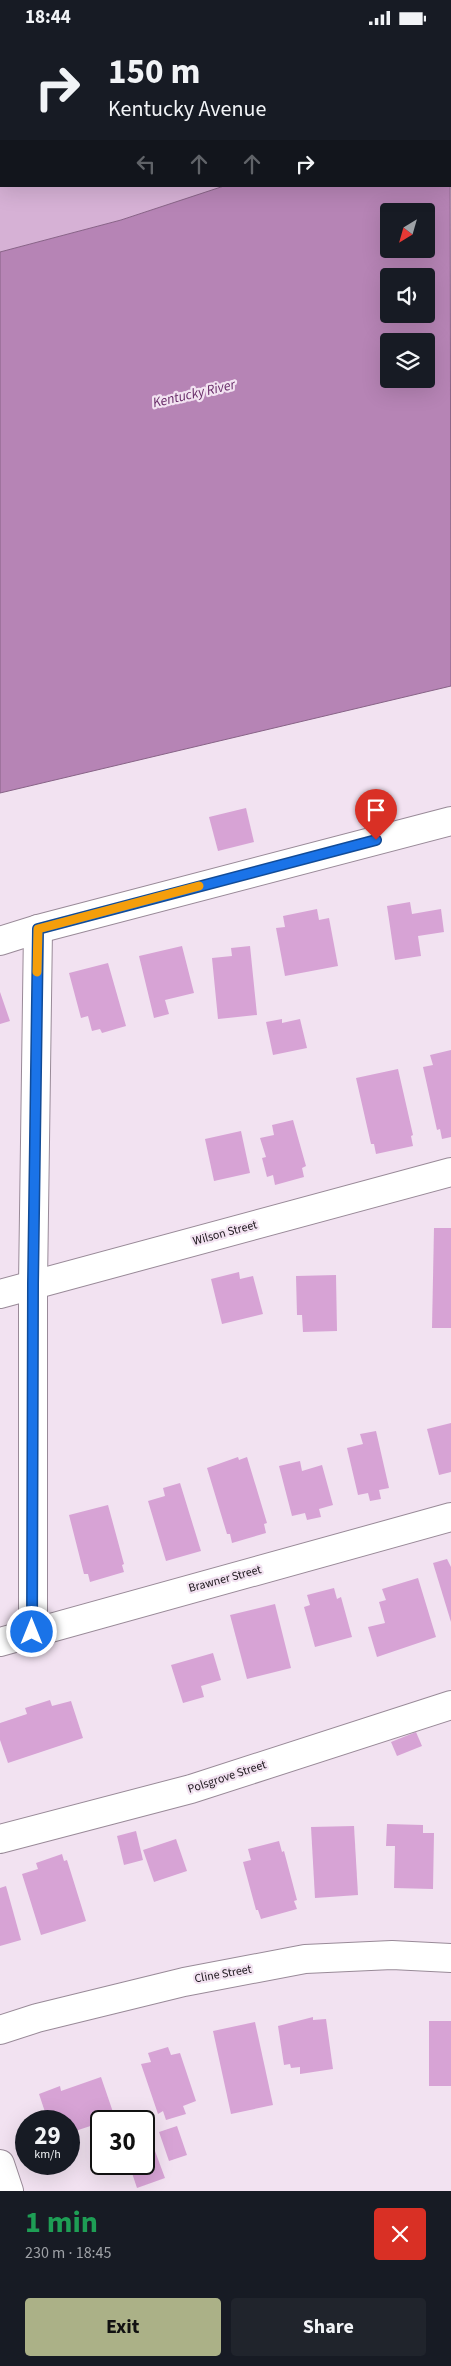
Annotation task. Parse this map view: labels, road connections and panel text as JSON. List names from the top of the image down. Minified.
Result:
{"streets":{"street":["Wilson Street","Brawner Street","Polsgrove Street","Cline Street"]},"water":["Kentucky River"],"north":"bottom left","page":{"status":"18:44","turn":["150 m","Kentucky Avenue"],"speed":"29 km/h","limit":"30","heading":["1 min","230 m · 18:45"],"buttons":["Exit","Share"]}}
